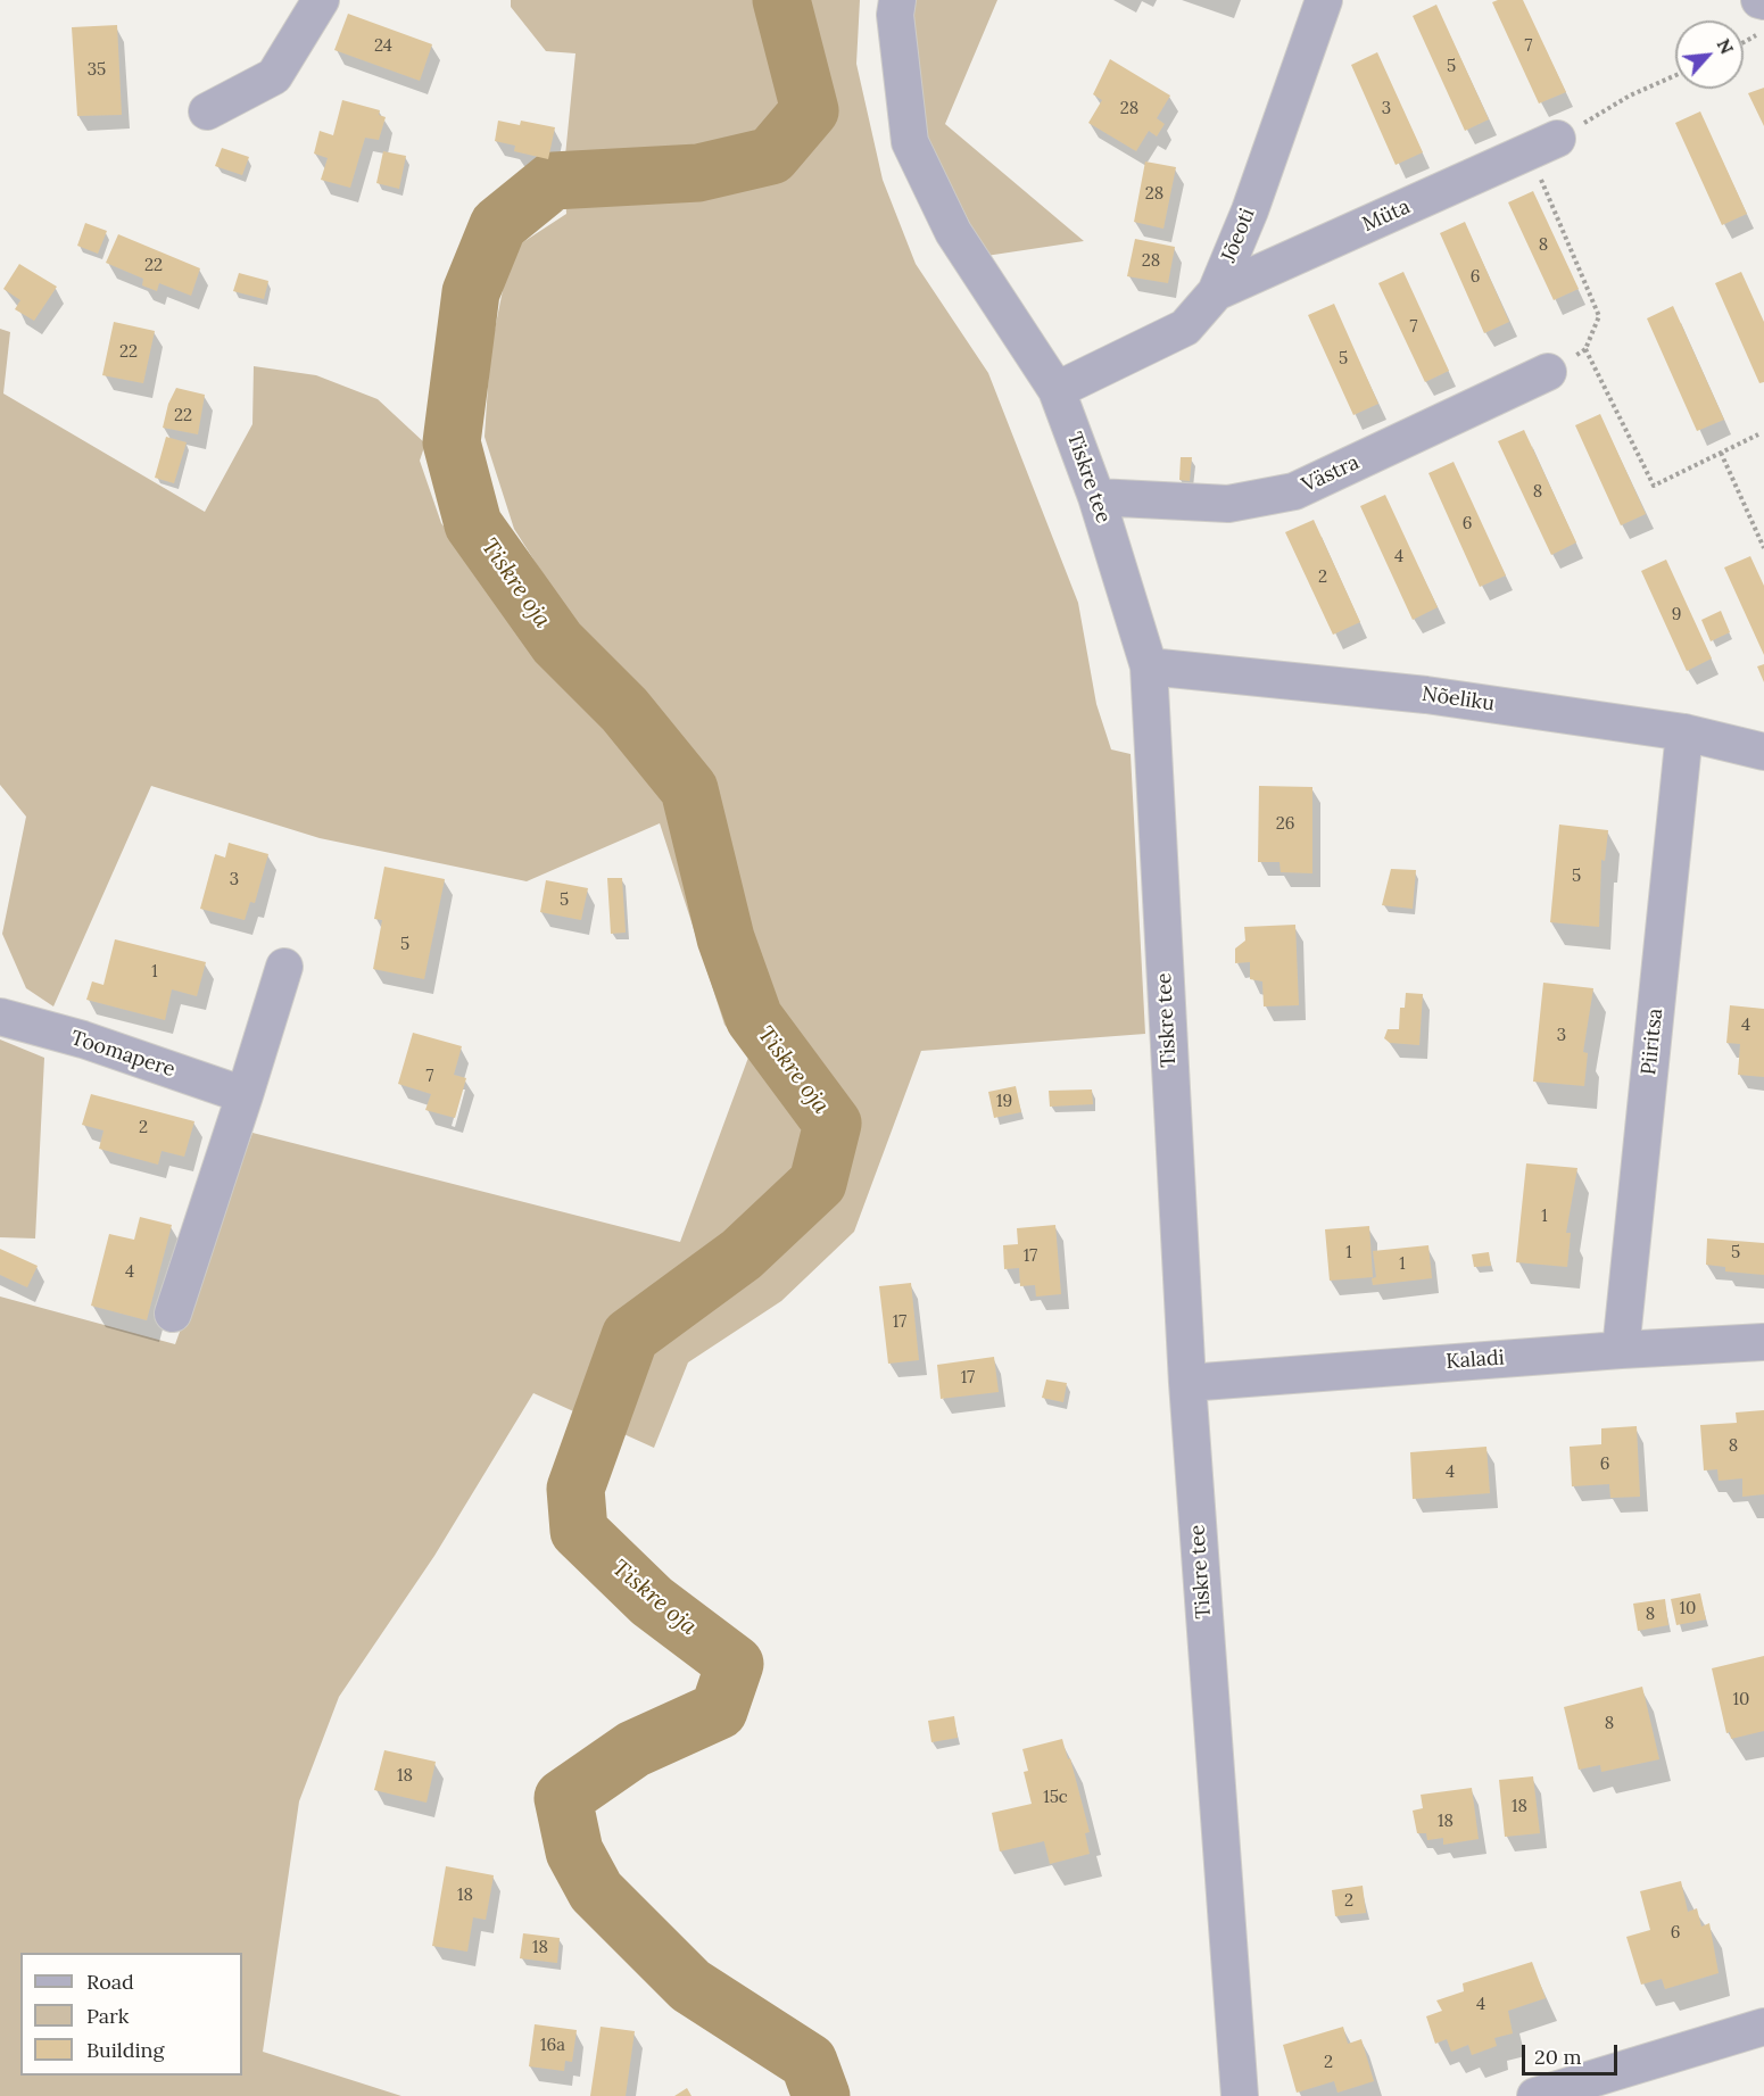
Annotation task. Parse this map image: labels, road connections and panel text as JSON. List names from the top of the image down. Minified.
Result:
{"streets":{"street":["Müta","Jõeoti","Västra","Tiskre tee","Nõeliku","Piiritsa","Toomapere","Kaladi"]},"crossings":[["Müta","Jõeoti"],["Jõeoti","Tiskre tee"],["Västra","Tiskre tee"],["Tiskre tee","Nõeliku"],["Tiskre tee","Kaladi"],["Nõeliku","Piiritsa"],["Piiritsa","Kaladi"]],"water":["Tiskre oja"],"house_numbers":["24","7","5","35","28","3","28","8","28","22","6","7","22","5","22","8","6","4","2","9","26","5","3","5","5","1","4","3","7","19","2","1","1","5","17","1","4","17","17","8","6","4","10","8","10","8","18","15c","18","18","18","2","6","18","4","16a","2"],"legend":["Road","Park","Building"],"scale_bar":"20 m","north":"top right"}
